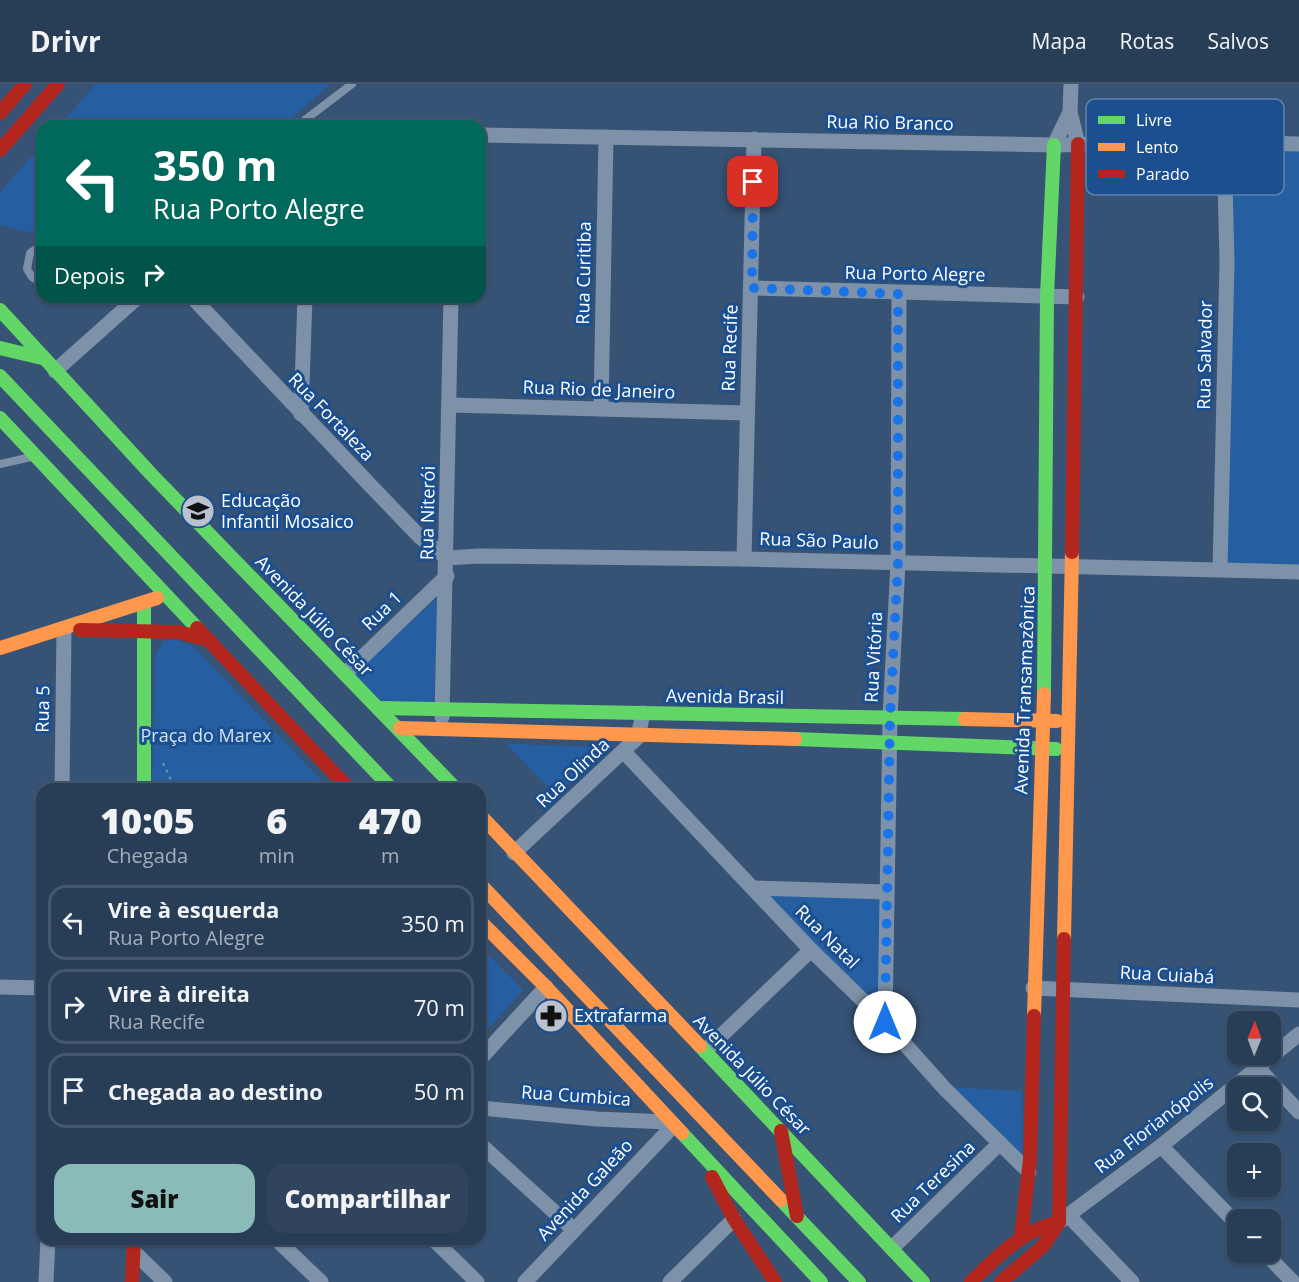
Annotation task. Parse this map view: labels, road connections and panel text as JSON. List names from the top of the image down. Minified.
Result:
{"streets":{"street":["Rua Rio Branco","Rua Curitiba","Rua Porto Alegre","Rua Recife","Rua Salvador","Rua Rio de Janeiro","Rua Fortaleza","Rua Niterói","Rua São Paulo","Rua 1","Avenida Júlio César","Rua Vitória","Avenida Transamazônica","Avenida Brasil","Rua 5","Rua Olinda","Rua Natal","Rua Cuiabá","Rua Cumbica","Rua Florianópolis","Rua Teresina","Avenida Galeão"]},"crossings":[["Rua Rio Branco","Rua Curitiba"],["Rua Rio Branco","Rua Recife"],["Rua Rio Branco","Avenida Transamazônica"],["Rua Curitiba","Rua Rio de Janeiro"],["Rua Porto Alegre","Rua Recife"],["Rua Porto Alegre","Rua Vitória"],["Rua Porto Alegre","Avenida Transamazônica"],["Rua Recife","Rua Rio de Janeiro"],["Rua Recife","Rua São Paulo"],["Rua Salvador","Rua São Paulo"],["Rua Rio de Janeiro","Rua Niterói"],["Rua Fortaleza","Rua Niterói"],["Rua Fortaleza","Rua São Paulo"],["Rua Niterói","Rua São Paulo"],["Rua Niterói","Rua 1"],["Rua Niterói","Avenida Brasil"],["Rua São Paulo","Rua Vitória"],["Rua São Paulo","Avenida Transamazônica"],["Rua 1","Avenida Júlio César"],["Avenida Júlio César","Avenida Brasil"],["Avenida Júlio César","Rua Olinda"],["Avenida Júlio César","Rua Teresina"],["Rua Vitória","Avenida Brasil"],["Rua Vitória","Rua Natal"],["Avenida Transamazônica","Avenida Brasil"],["Avenida Transamazônica","Rua Natal"],["Avenida Transamazônica","Rua Cuiabá"],["Avenida Transamazônica","Rua Florianópolis"],["Avenida Brasil","Rua Olinda"],["Rua Olinda","Rua Natal"],["Rua Natal","Rua Teresina"],["Rua Cumbica","Avenida Galeão"]],"parks":["Praça do Marex"],"places":{"school or university":["Educação Infantil Mosaico"],"pharmacy":["Extrafarma"]},"legend":["Livre","Lento","Parado"],"north":"top","page":{"header":"Drivr","nav":["Mapa","Rotas","Salvos"],"turn":["350 m","Rua Porto Alegre"],"then":"Depois","eta":["10:05","Chegada","6","min","470","m"],"list":[{"name":"Vire à esquerda","note":"Rua Porto Alegre","value":"350 m"},{"name":"Vire à direita","note":"Rua Recife","value":"70 m"},{"name":"Chegada ao destino","value":"50 m"}],"map_buttons":["+","−"],"buttons":["Sair","Compartilhar"]}}
